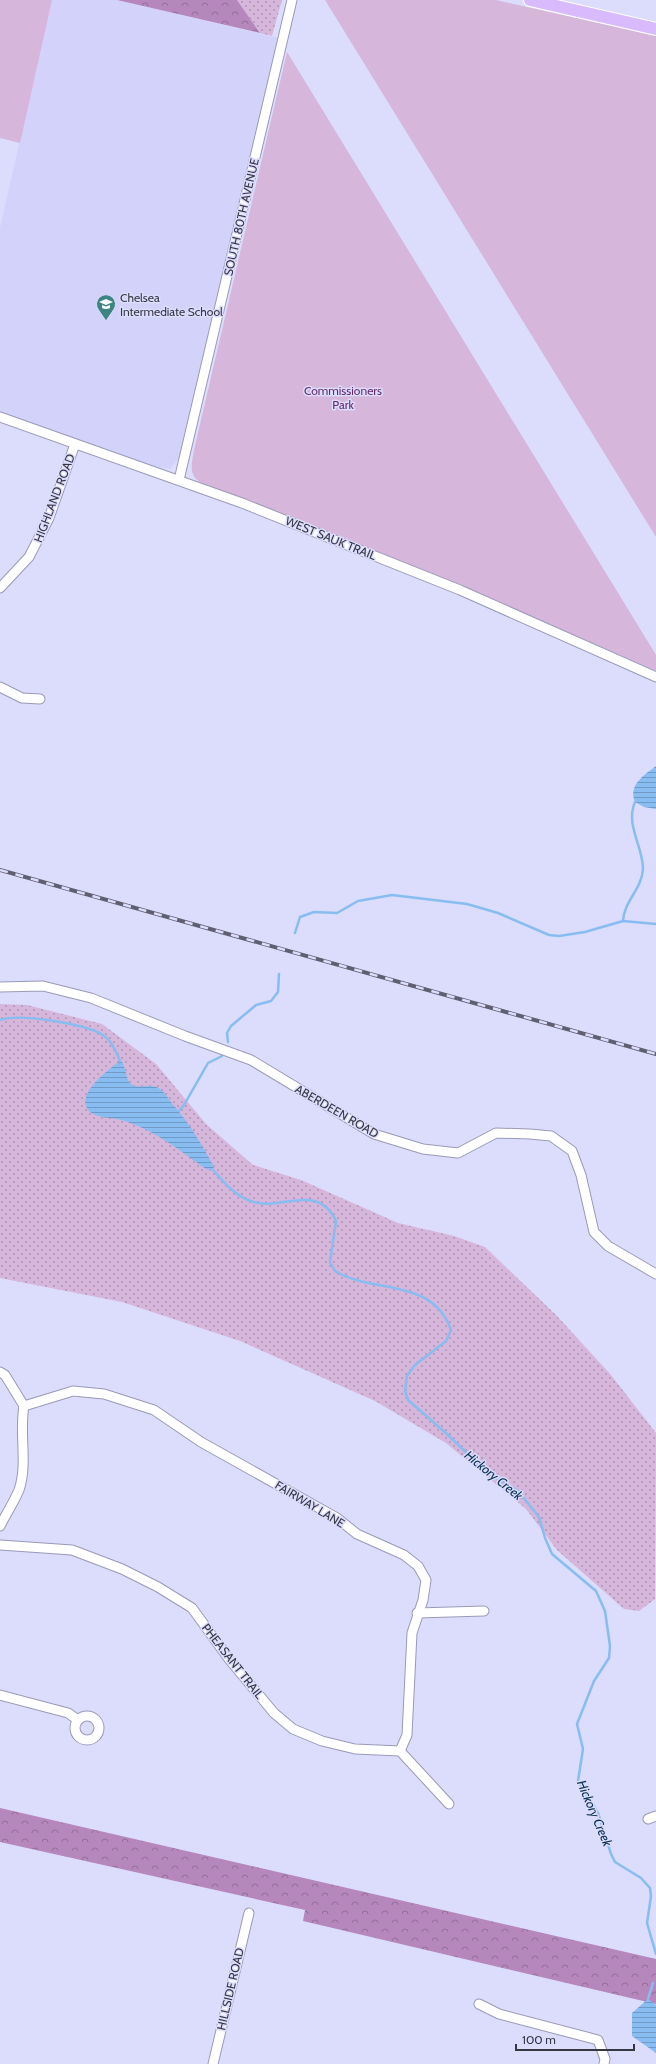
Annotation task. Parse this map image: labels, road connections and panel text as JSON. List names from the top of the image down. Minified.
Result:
{"streets":{"street":["SOUTH 80TH AVENUE","HIGHLAND ROAD","WEST SAUK TRAIL","ABERDEEN ROAD","FAIRWAY LANE","PHEASANT TRAIL","HILLSIDE ROAD"]},"crossings":[["SOUTH 80TH AVENUE","WEST SAUK TRAIL"],["HIGHLAND ROAD","WEST SAUK TRAIL"],["FAIRWAY LANE","PHEASANT TRAIL"]],"water":["Hickory Creek"],"parks":["Commissioners Park"],"places":{"school or university":["Chelsea Intermediate School"]},"scale_bar":"100 m"}
